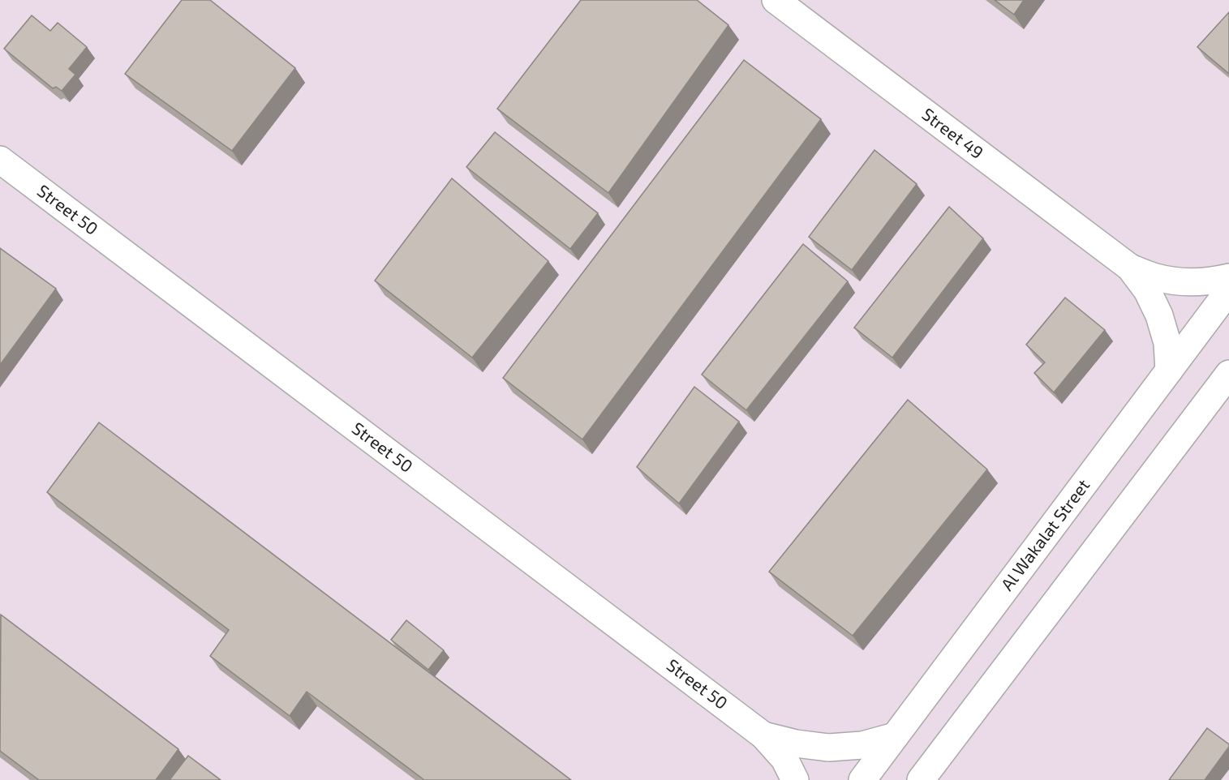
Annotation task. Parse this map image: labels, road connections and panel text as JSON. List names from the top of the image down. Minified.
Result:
{"streets":{"street":["Street 49","Street 50","Al Wakalat Street"]},"crossings":[["Street 49","Al Wakalat Street"],["Street 50","Al Wakalat Street"]]}
